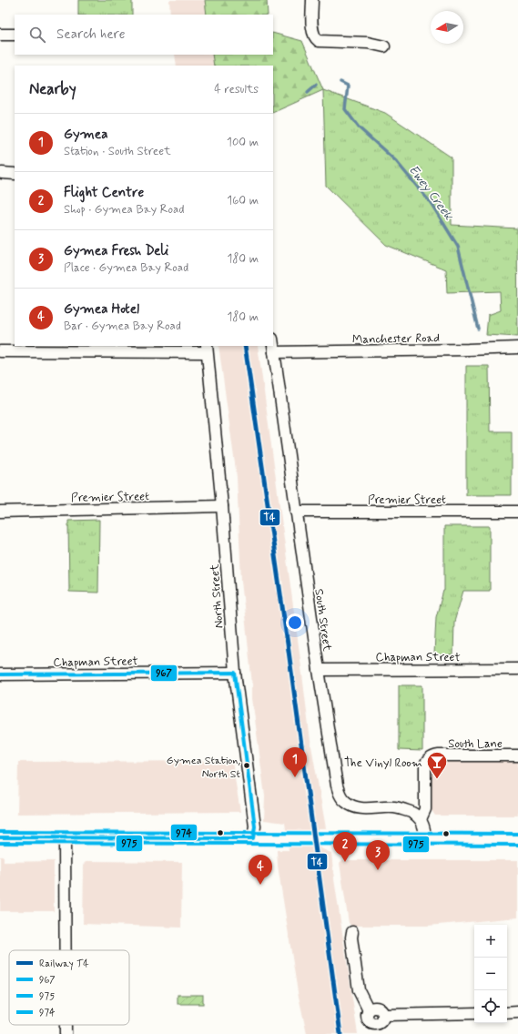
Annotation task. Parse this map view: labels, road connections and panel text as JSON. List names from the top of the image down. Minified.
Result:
{"streets":{"street":["Manchester Road","Premier Street","North Street","South Street","Chapman Street","South Lane"]},"crossings":[["Manchester Road","South Street"],["Premier Street","North Street"],["Premier Street","South Street"],["North Street","Chapman Street"],["South Street","Chapman Street"],["South Street","South Lane"]],"water":["Ewey Creek"],"places":{"other":["Gymea Station, North St"],"bar":["The Vinyl Room"]},"lines":["rail line T4","transit line 967","transit line 974","transit line 975"],"legend":["Railway T4","967","975","974"],"north":"left","page":{"search":"Search here","heading":["Nearby","4 results"],"list":[{"mark":"1","name":"Gymea","note":"Station · South Street","value":"100 m"},{"mark":"2","name":"Flight Centre","note":"Shop · Gymea Bay Road","value":"160 m"},{"mark":"3","name":"Gymea Fresh Deli","note":"Place · Gymea Bay Road","value":"180 m"},{"mark":"4","name":"Gymea Hotel","note":"Bar · Gymea Bay Road","value":"180 m"}],"pins":["1","2","3","4"],"map_buttons":["+","−"]}}
